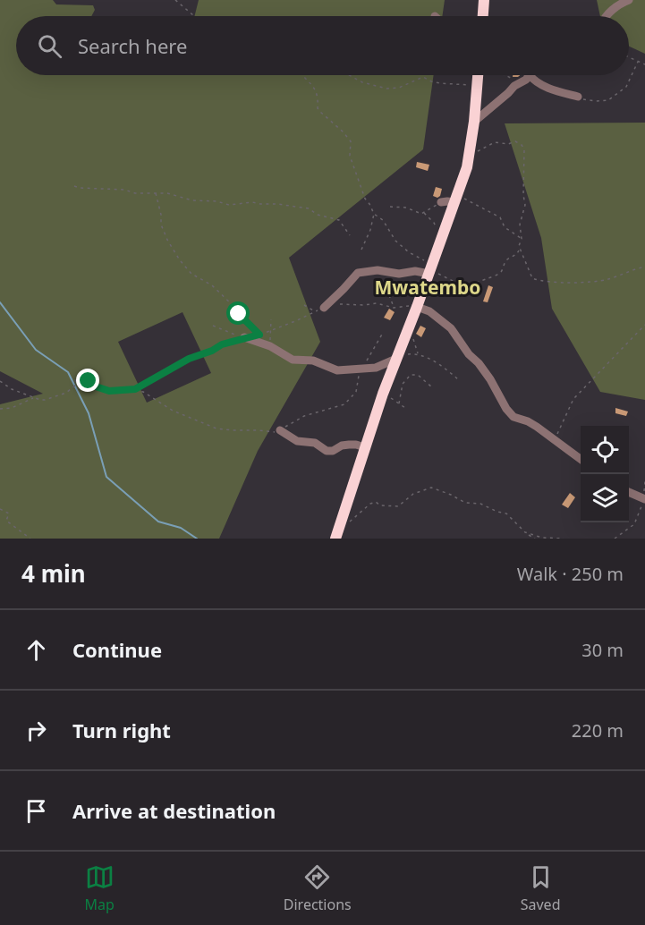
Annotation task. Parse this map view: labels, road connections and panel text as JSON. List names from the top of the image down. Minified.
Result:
{"districts":["Mwatembo"],"page":{"search":"Search here","heading":["4 min","Walk · 250 m"],"list":[["Continue","30 m"],["Turn right","220 m"],"Arrive at destination"],"nav":["Map","Directions","Saved"]}}
